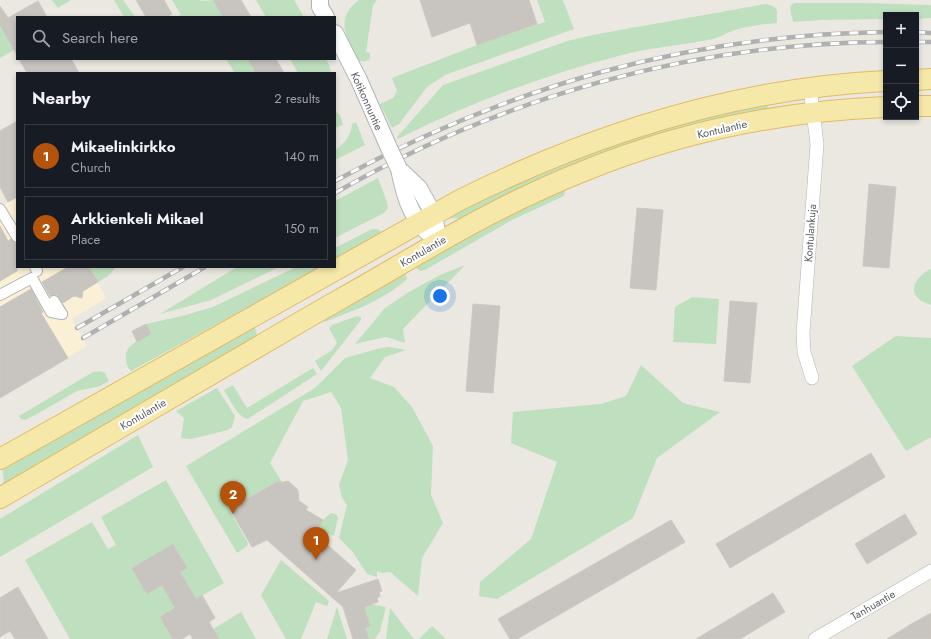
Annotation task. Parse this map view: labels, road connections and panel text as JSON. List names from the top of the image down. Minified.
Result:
{"streets":{"main road":["Kontulantie"],"street":["Kotikonnuntie","Kontulankuja","Tanhuantie"]},"crossings":[["Kotikonnuntie","Kontulantie"],["Kontulantie","Kontulankuja"]],"page":{"map_buttons":["+","−"],"search":"Search here","heading":["Nearby","2 results"],"list":[{"mark":"1","name":"Mikaelinkirkko","note":"Church","value":"140 m"},{"mark":"2","name":"Arkkienkeli Mikael","note":"Place","value":"150 m"}],"pins":["2","1"]}}
